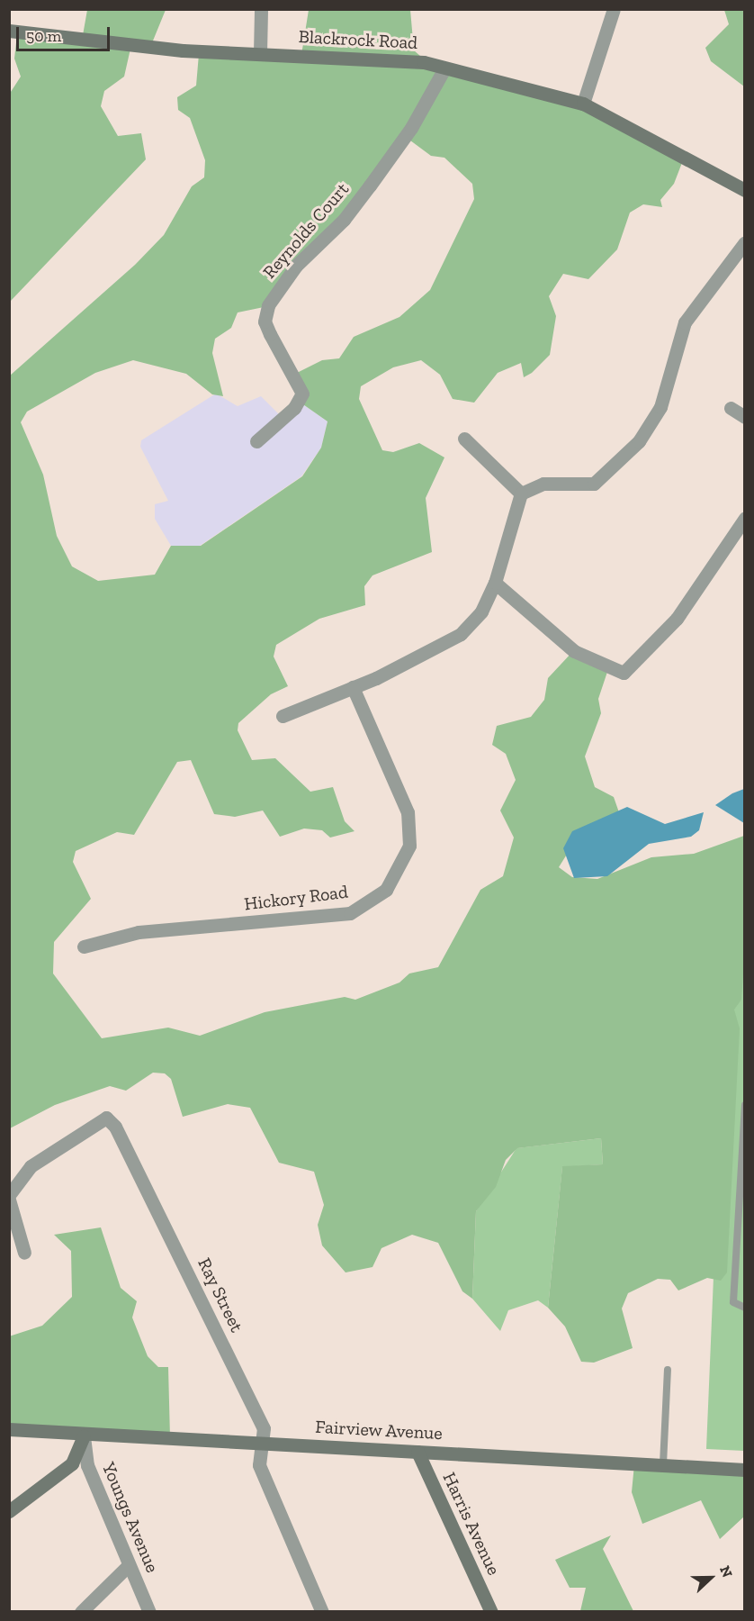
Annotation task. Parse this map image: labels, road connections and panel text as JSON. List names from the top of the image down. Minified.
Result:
{"streets":{"street":["Blackrock Road","Reynolds Court","Hickory Road","Ray Street","Fairview Avenue","Youngs Avenue","Harris Avenue"]},"crossings":[["Blackrock Road","Reynolds Court"],["Ray Street","Fairview Avenue"],["Fairview Avenue","Youngs Avenue"],["Fairview Avenue","Harris Avenue"]],"scale_bar":"50 m","north":"right"}
